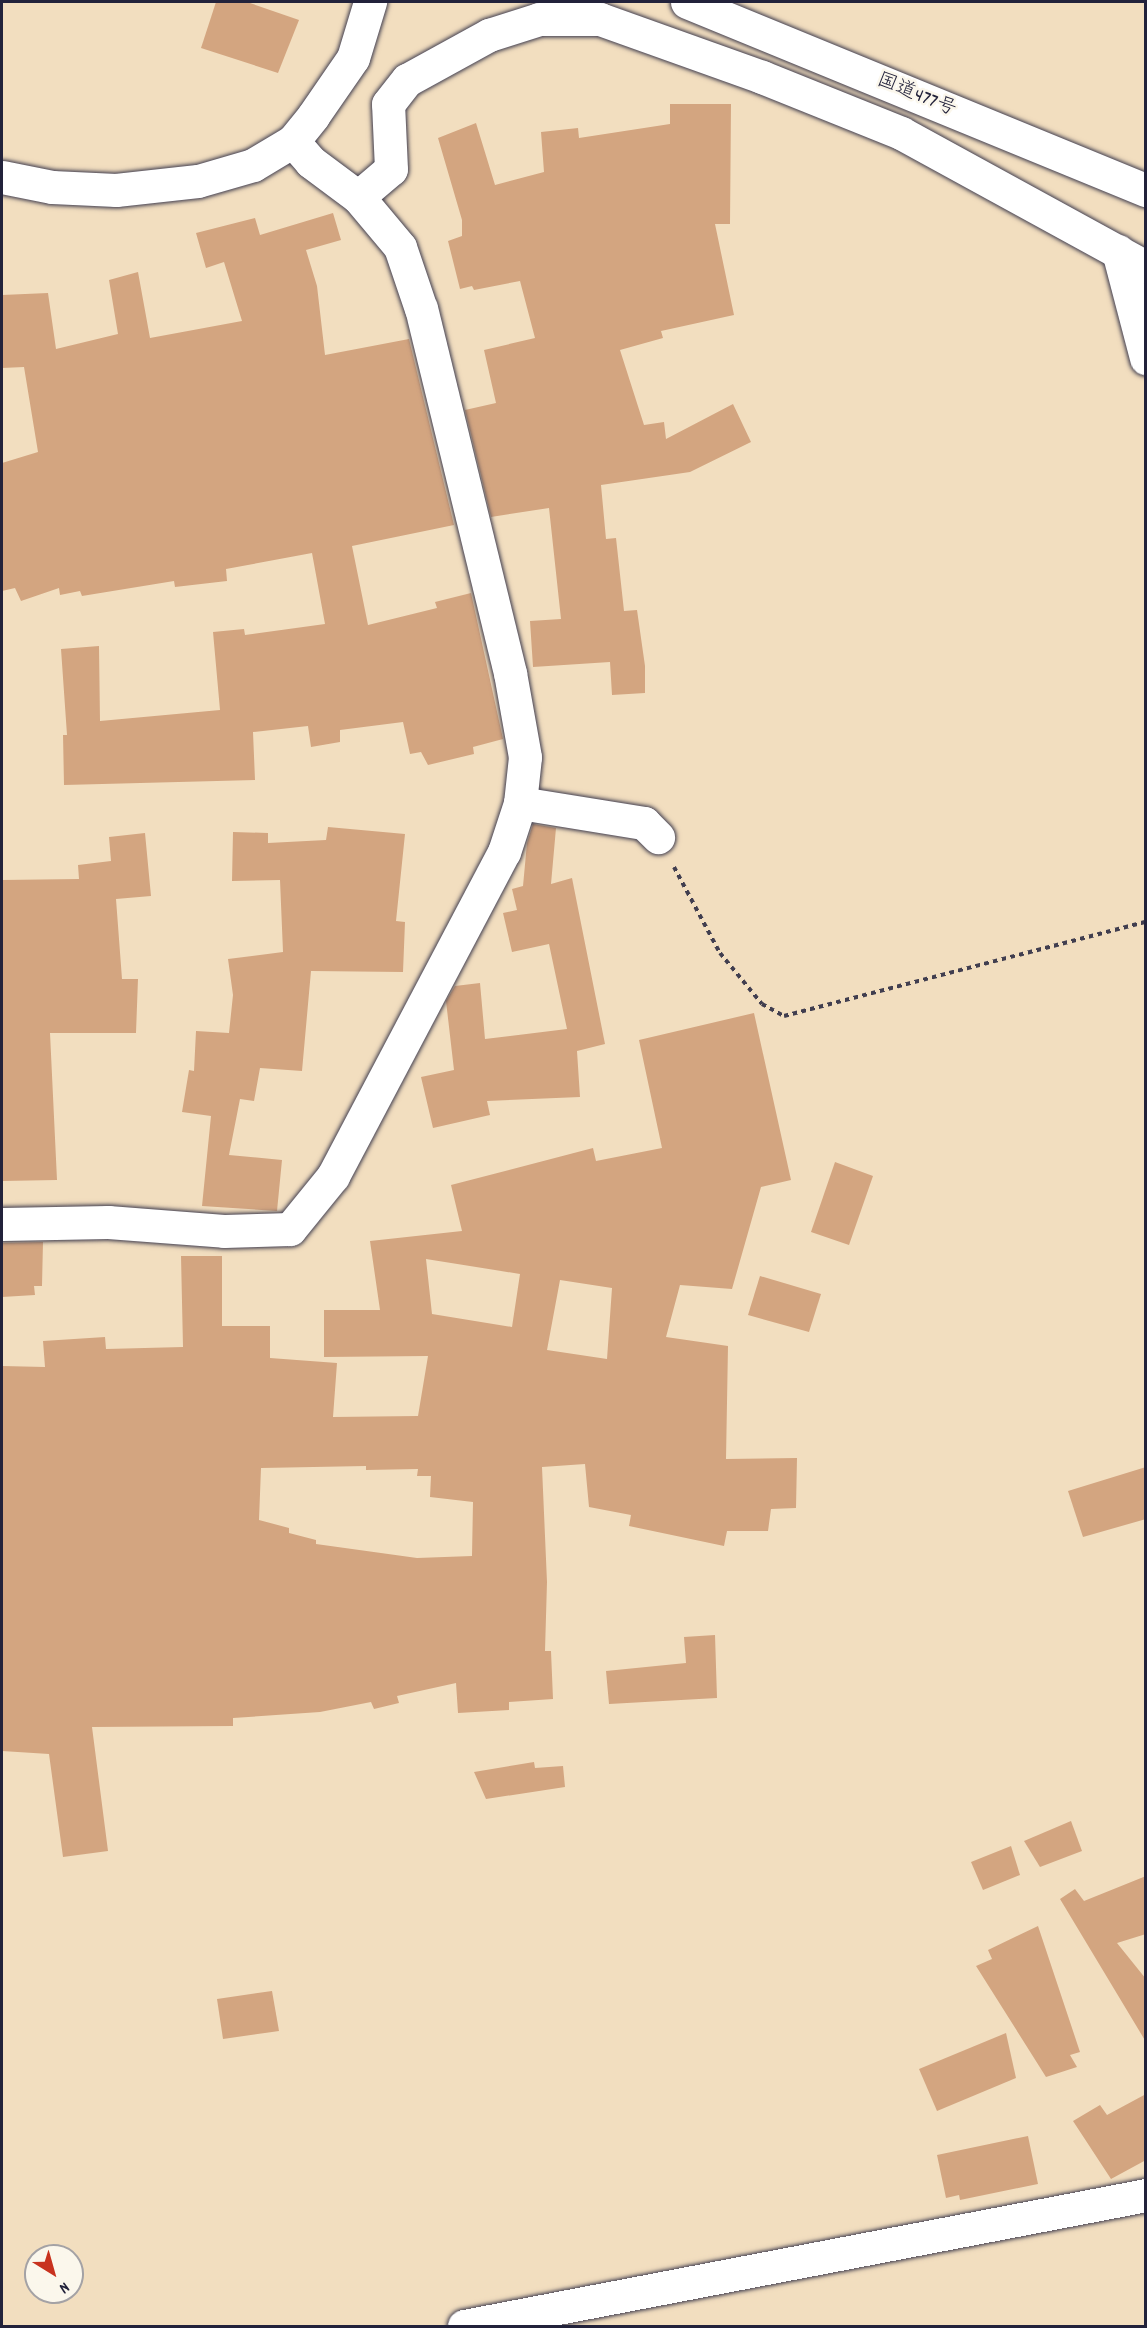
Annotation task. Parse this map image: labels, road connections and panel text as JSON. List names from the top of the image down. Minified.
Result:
{"streets":{"main road":["国道477号"]},"north":"bottom right"}
